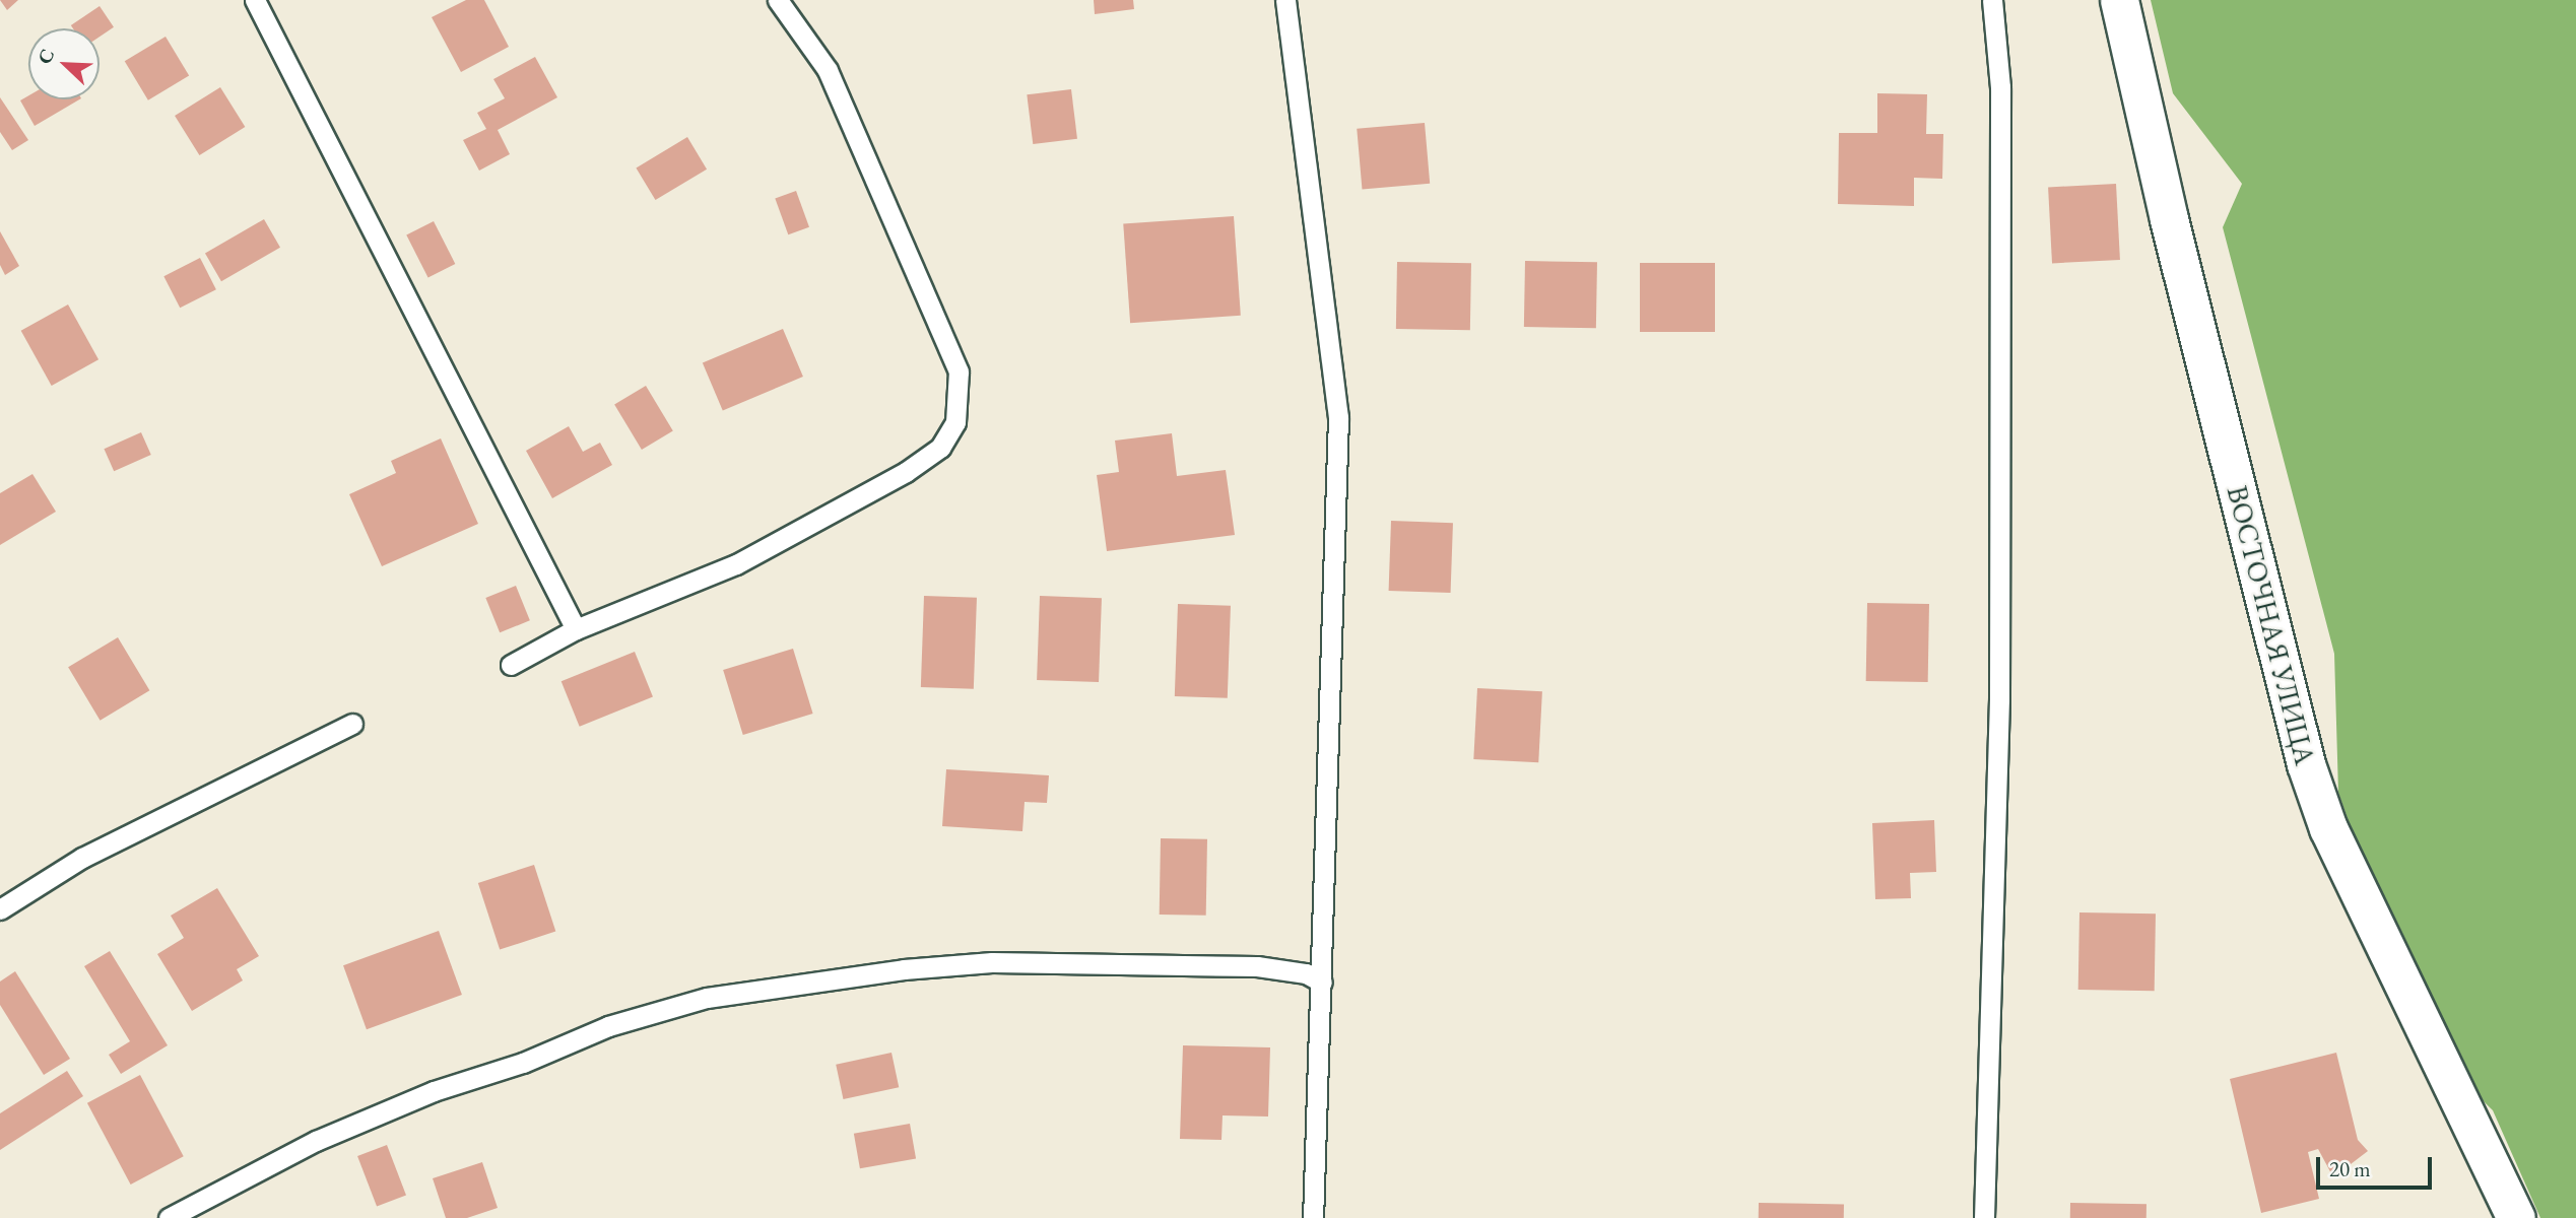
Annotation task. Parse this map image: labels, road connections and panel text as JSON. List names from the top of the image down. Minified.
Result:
{"streets":{"street":["ВОСТОЧНАЯ УЛИЦА"]},"scale_bar":"20 m","north":"top left"}
